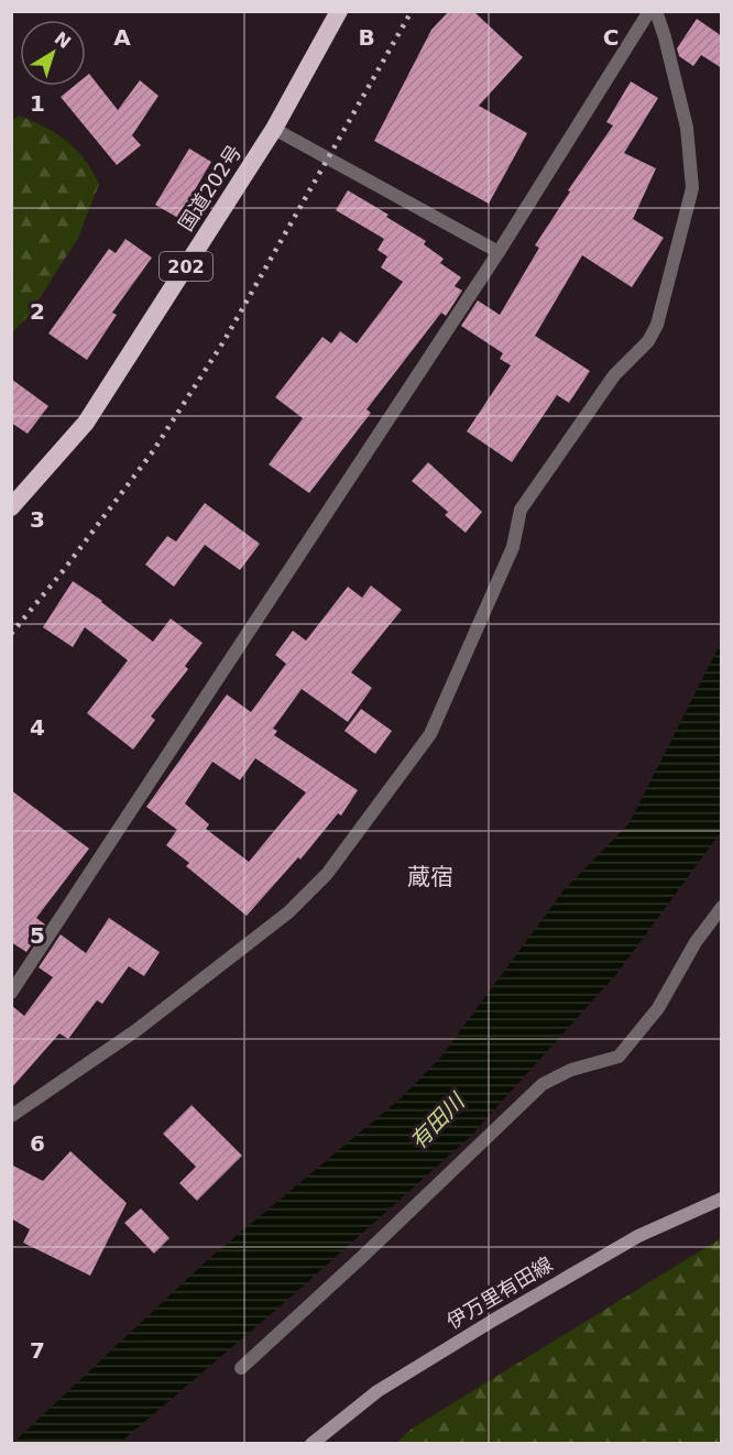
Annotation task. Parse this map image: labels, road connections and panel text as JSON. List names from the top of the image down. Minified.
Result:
{"streets":{"highway":["国道202号","202"],"main road":["伊万里有田線"]},"districts":["蔵宿"],"water":["有田川"],"north":"top right","grid":{"columns":["A","B","C"],"rows":["1","2","3","4","5","6","7"]}}
